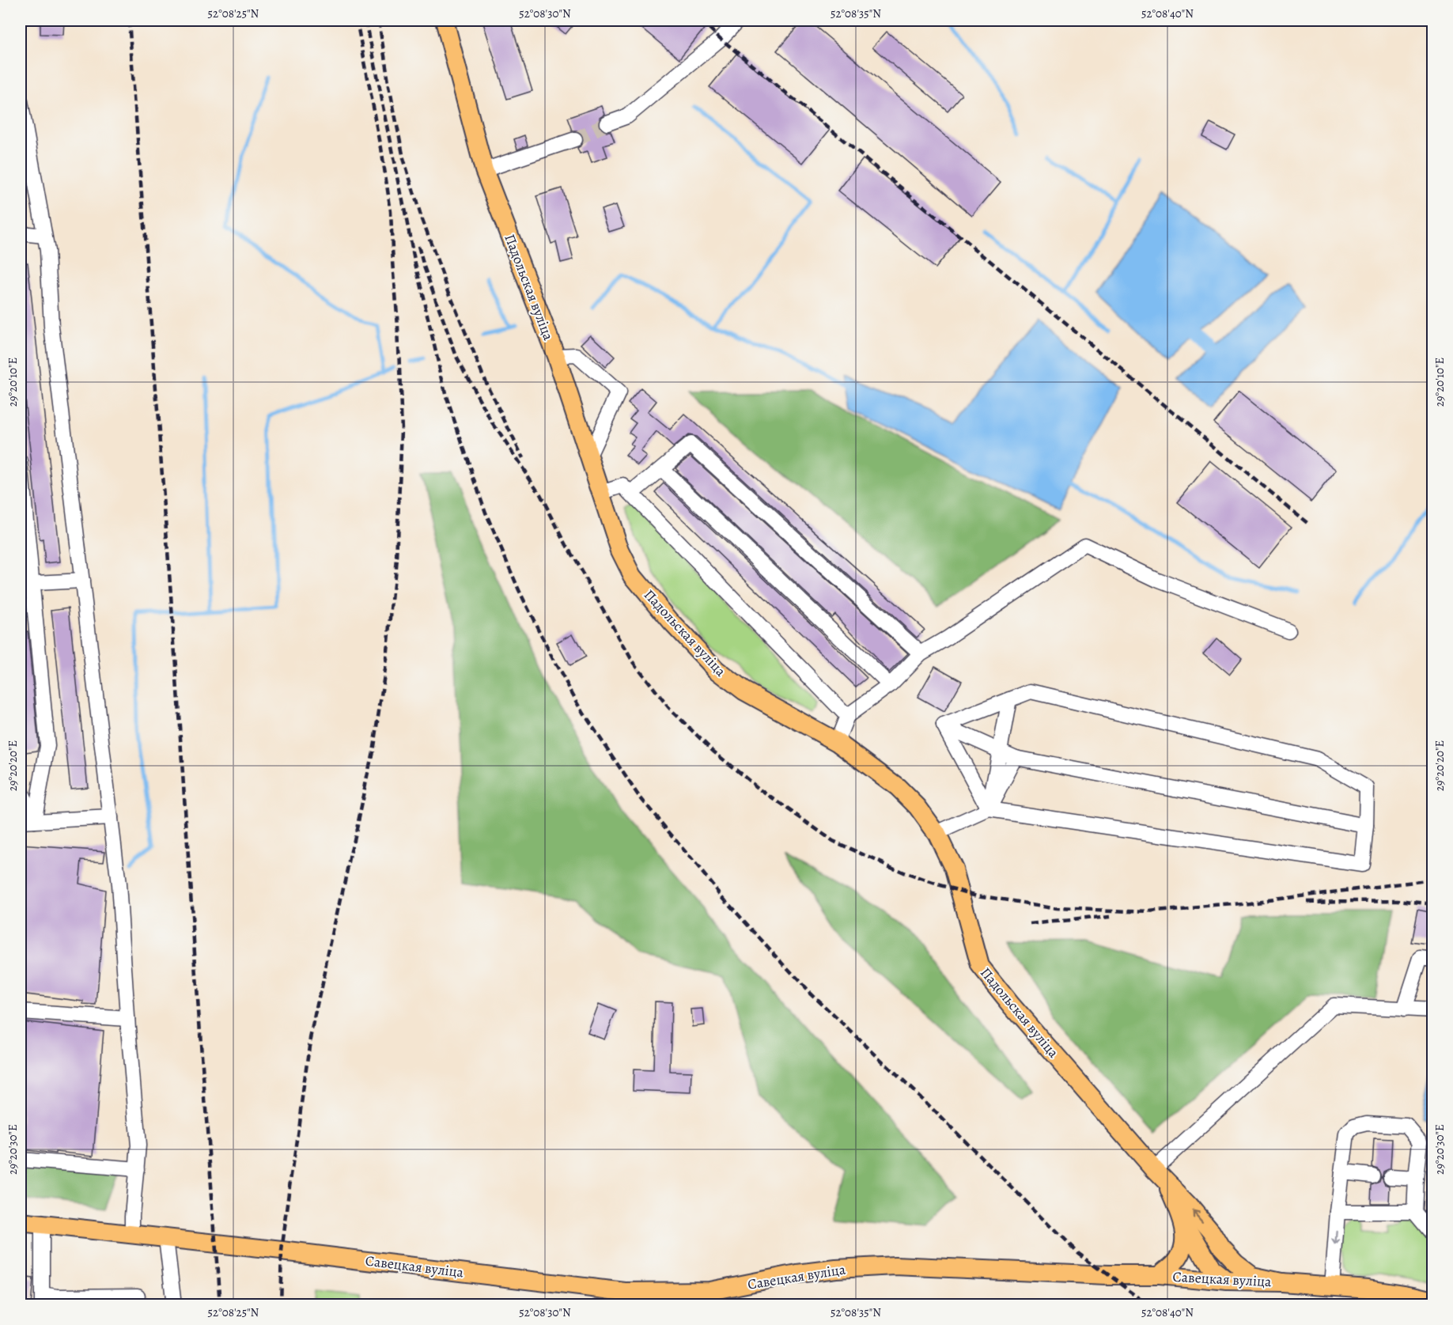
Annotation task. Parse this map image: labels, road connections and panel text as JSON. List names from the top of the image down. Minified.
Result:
{"streets":{"main road":["Падольская вуліца","Савецкая вуліца"]},"crossings":[["Падольская вуліца","Савецкая вуліца"]],"coordinates":["52°08'25\"N","52°08'30\"N","52°08'35\"N","52°08'40\"N","29°20'10\"E","29°20'20\"E","29°20'30\"E"]}
